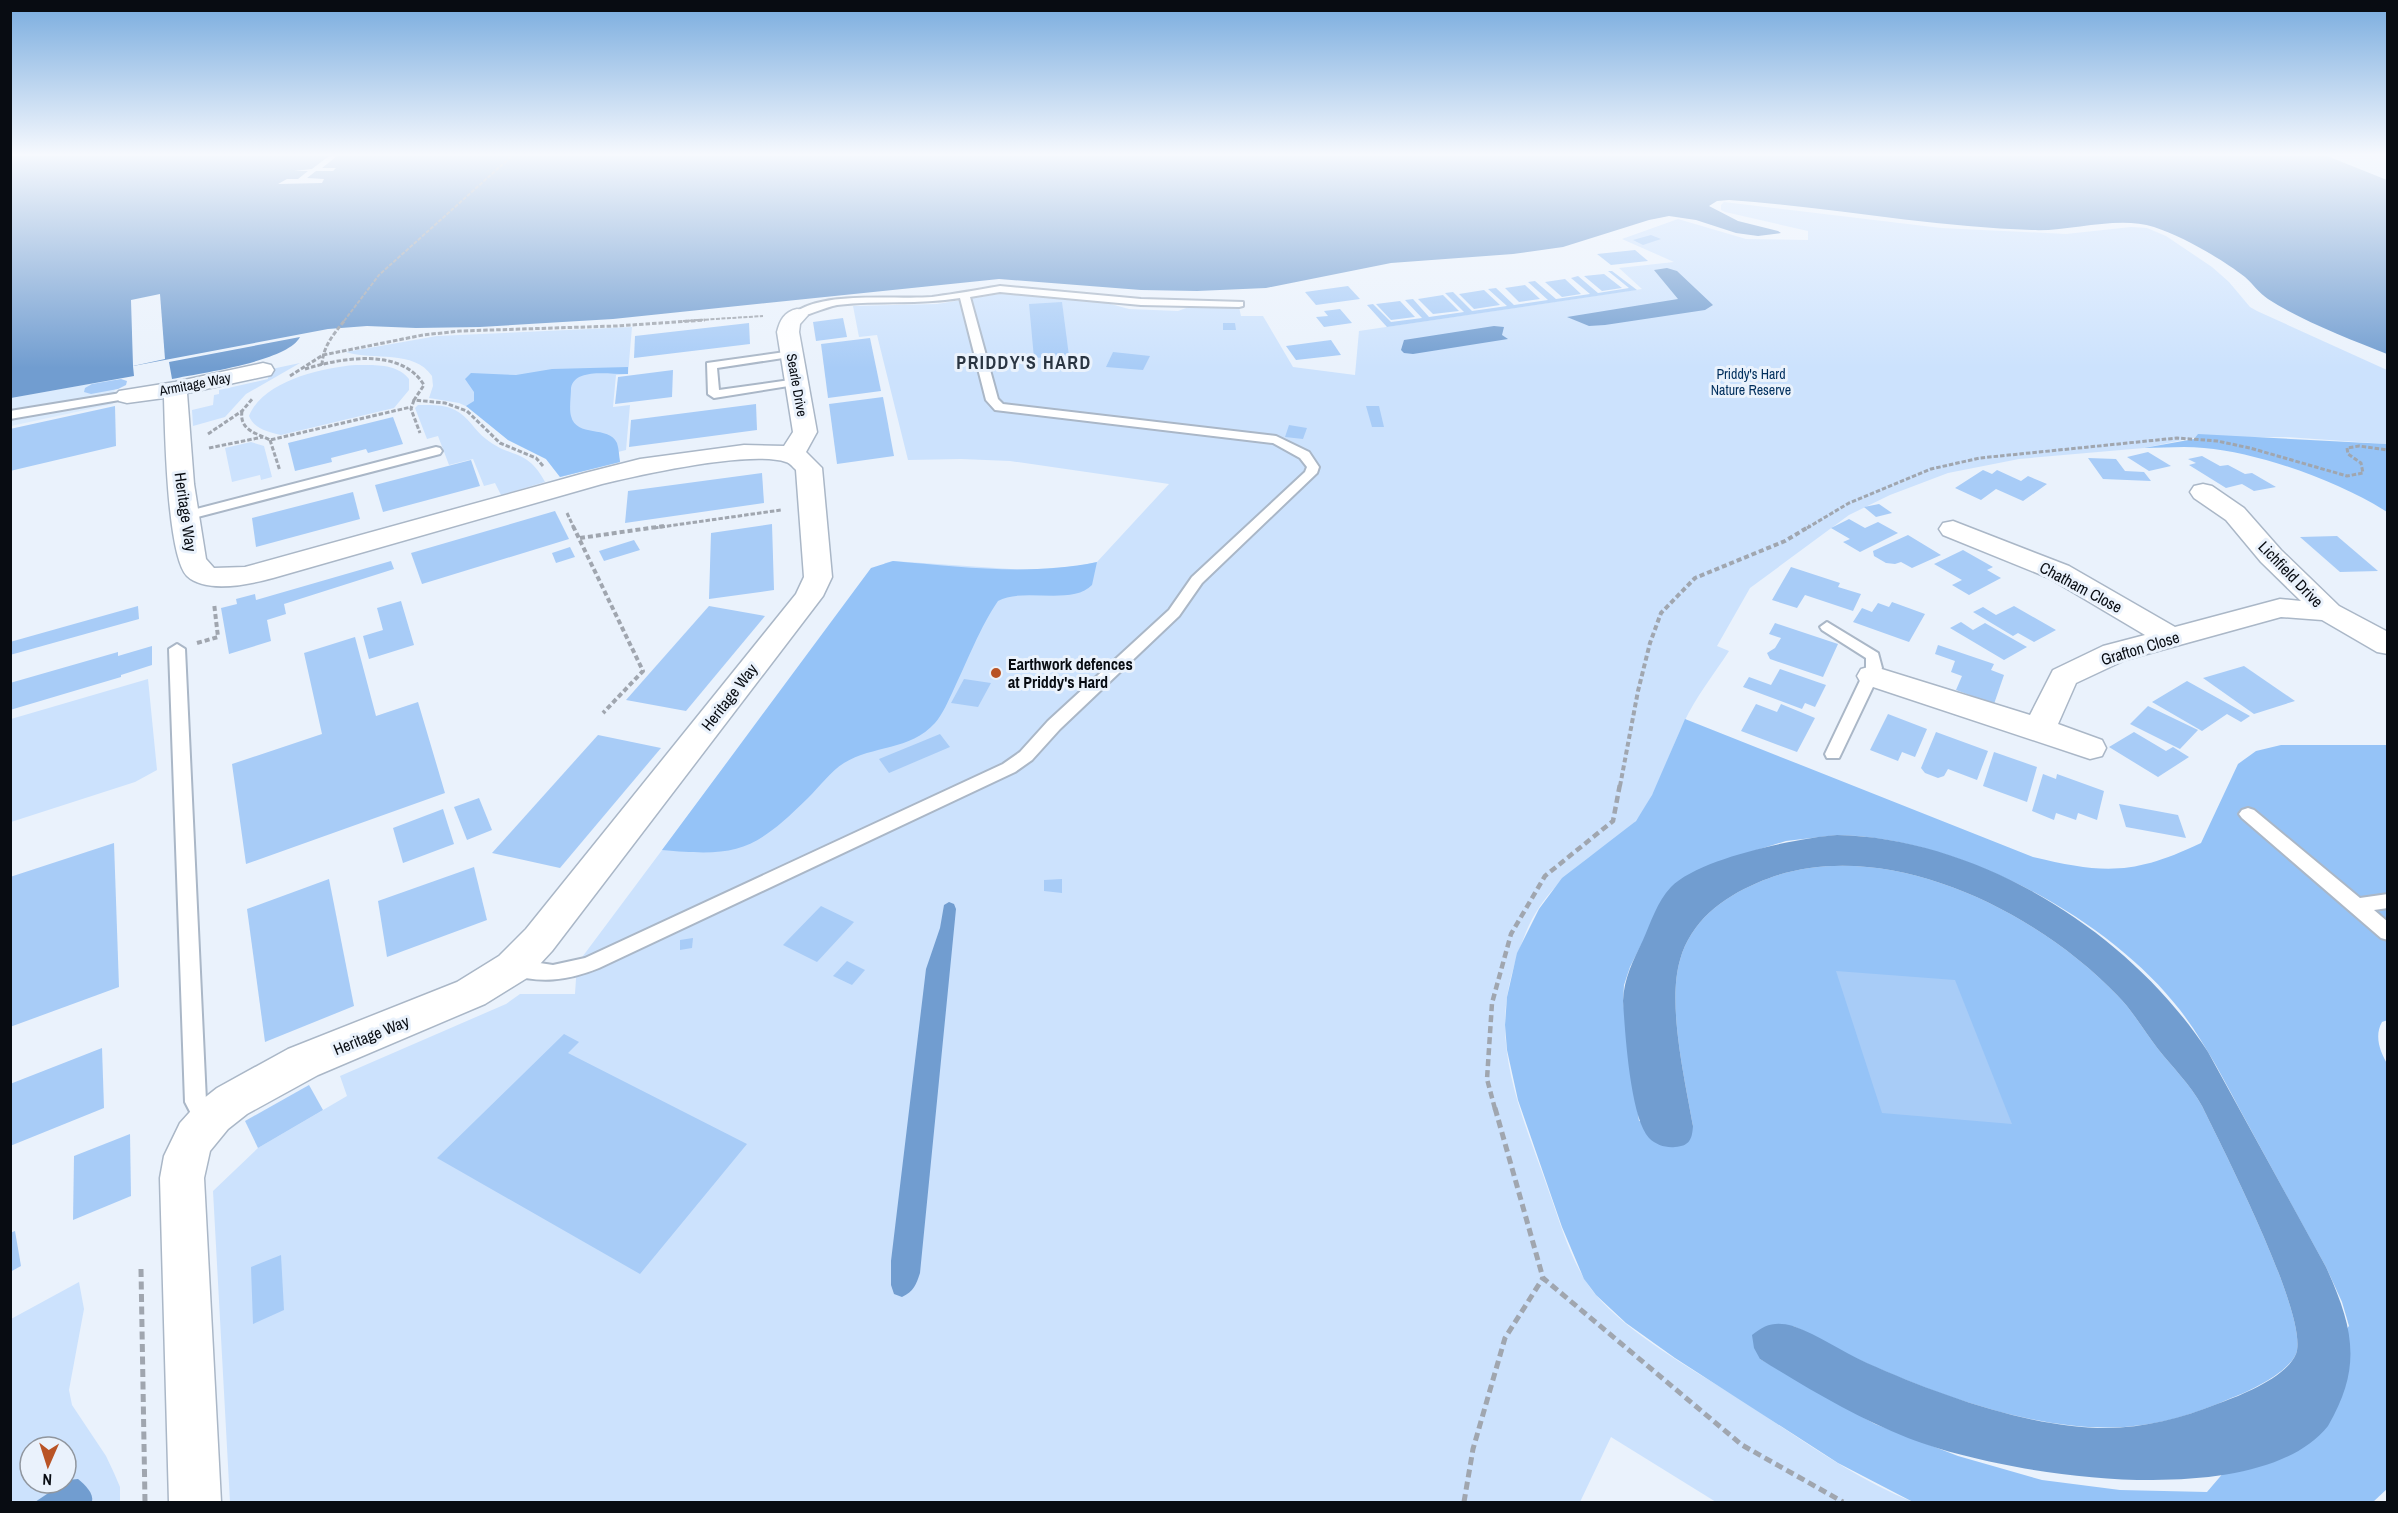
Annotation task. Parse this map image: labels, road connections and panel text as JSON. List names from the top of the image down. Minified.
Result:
{"streets":{"street":["Armitage Way","Searle Drive","Heritage Way","Lichfield Drive","Chatham Close","Grafton Close"]},"crossings":[["Armitage Way","Heritage Way"],["Searle Drive","Heritage Way"],["Lichfield Drive","Grafton Close"],["Chatham Close","Grafton Close"]],"districts":["PRIDDY'S HARD"],"parks":["Priddy's Hard Nature Reserve"],"places":["Earthwork defences at Priddy's Hard"],"north":"bottom"}
